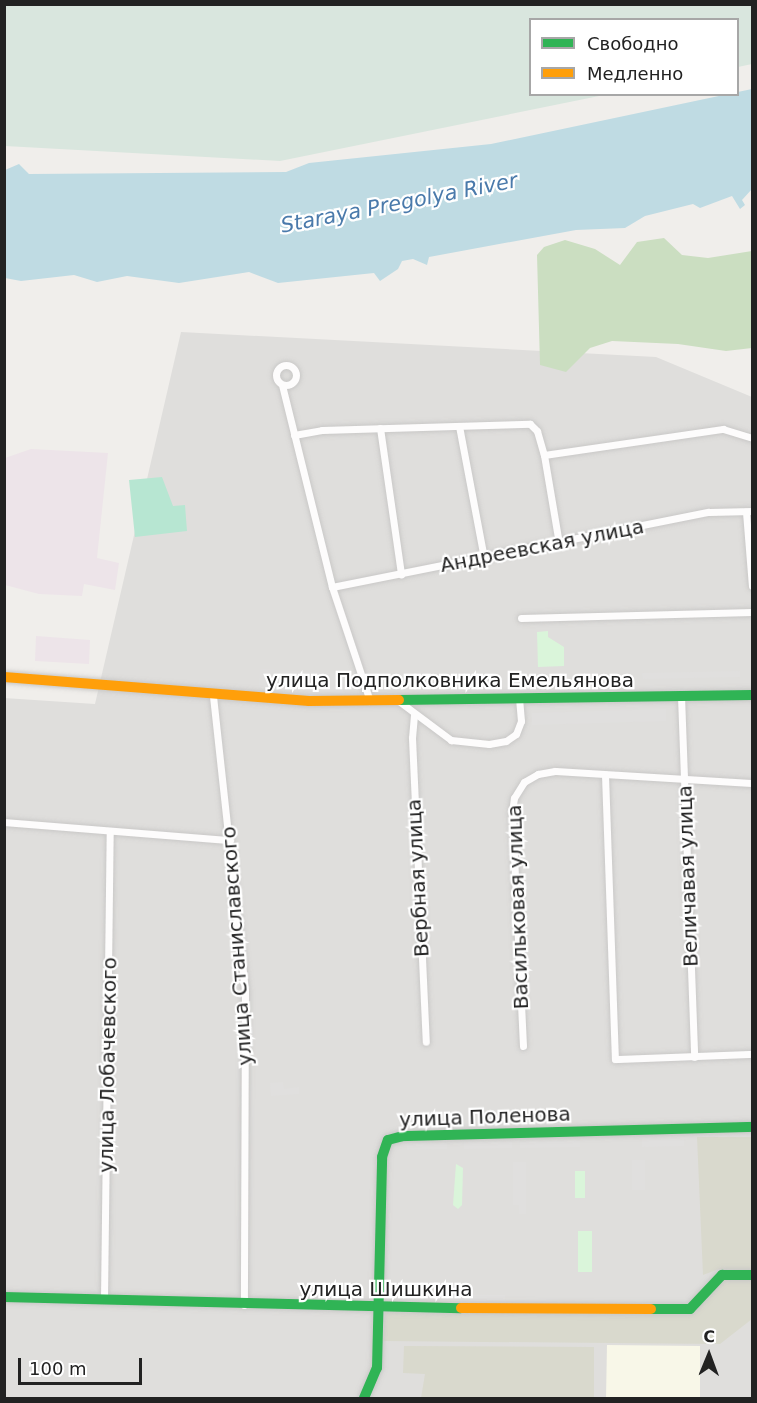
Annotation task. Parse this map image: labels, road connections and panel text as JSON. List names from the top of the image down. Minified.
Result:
{"streets":{"street":["Андреевская улица","улица Подполковника Емельянова","Величавая улица","Вербная улица","Васильковая улица","улица Станиславского","улица Лобачевского","улица Поленова","улица Шишкина"]},"crossings":[["улица Подполковника Емельянова","Величавая улица"],["улица Подполковника Емельянова","улица Станиславского"],["Величавая улица","Васильковая улица"],["улица Станиславского","улица Шишкина"],["улица Лобачевского","улица Шишкина"],["улица Поленова","улица Шишкина"]],"water":["Staraya Pregolya River"],"legend":["Свободно","Медленно"],"scale_bar":"100 m","north":"top"}
